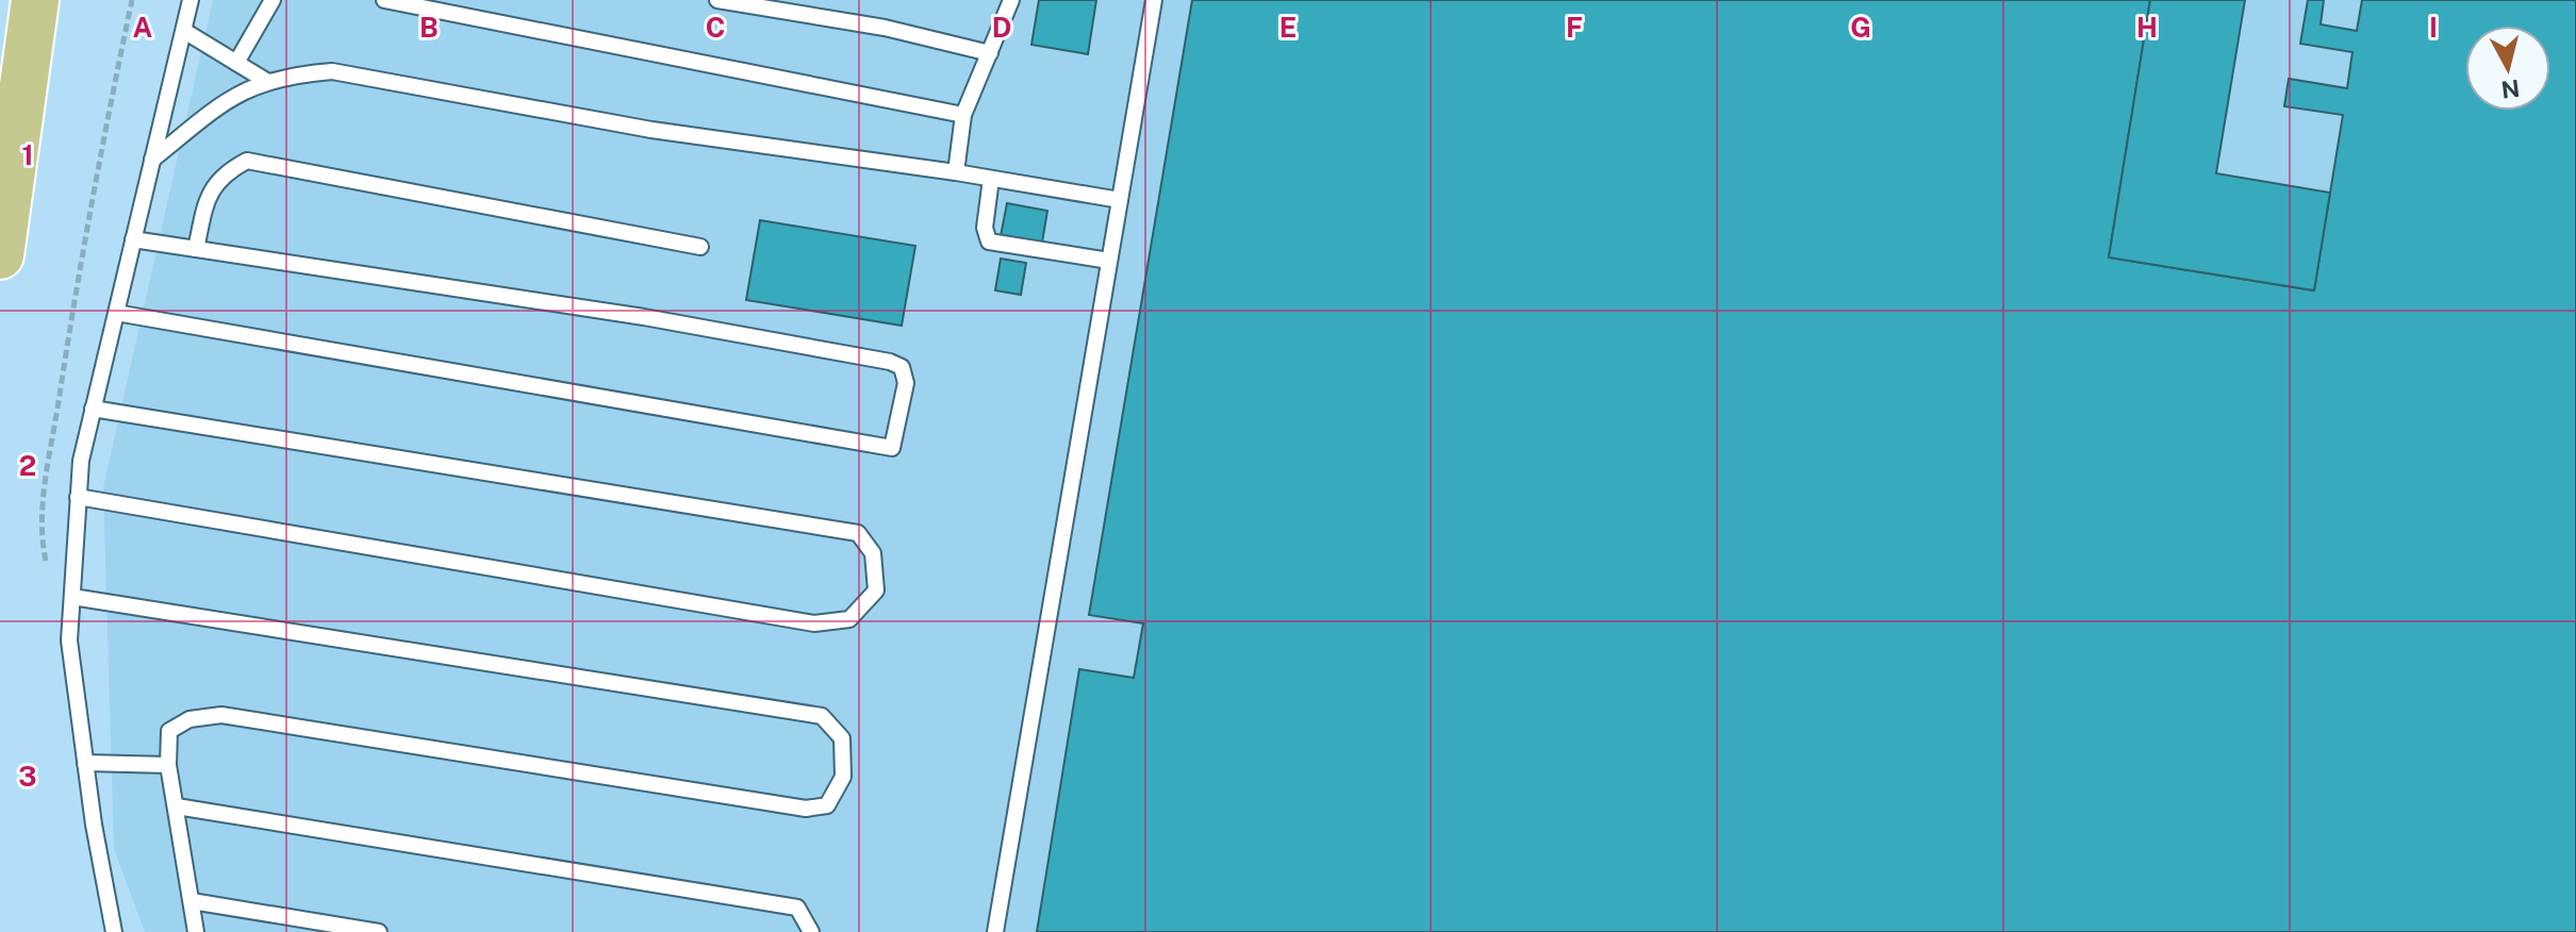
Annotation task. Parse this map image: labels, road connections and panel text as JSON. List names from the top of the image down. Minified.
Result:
{"north":"bottom","grid":{"columns":["A","B","C","D","E","F","G","H","I"],"rows":["1","2","3"]}}
